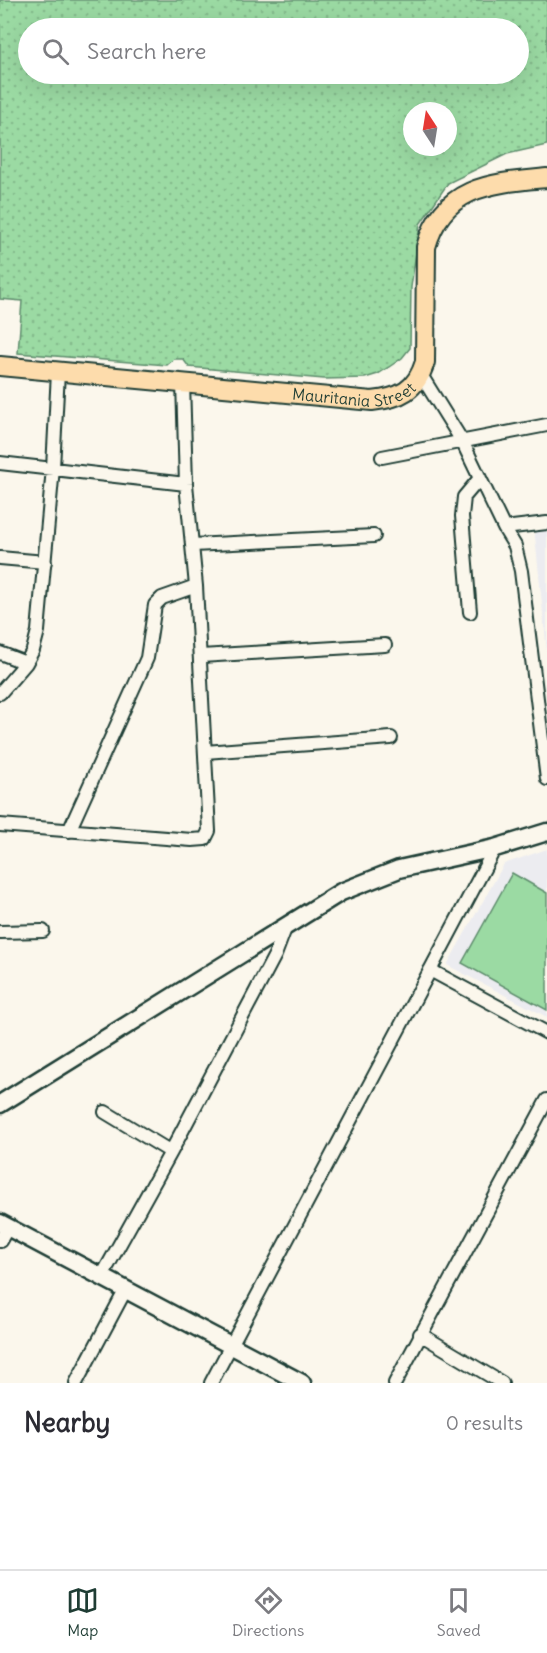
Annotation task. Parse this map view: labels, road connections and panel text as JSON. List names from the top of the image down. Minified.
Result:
{"streets":{"main road":["Mauritania Street"]},"north":"top","page":{"search":"Search here","heading":["Nearby","0 results"],"nav":["Map","Directions","Saved"]}}
